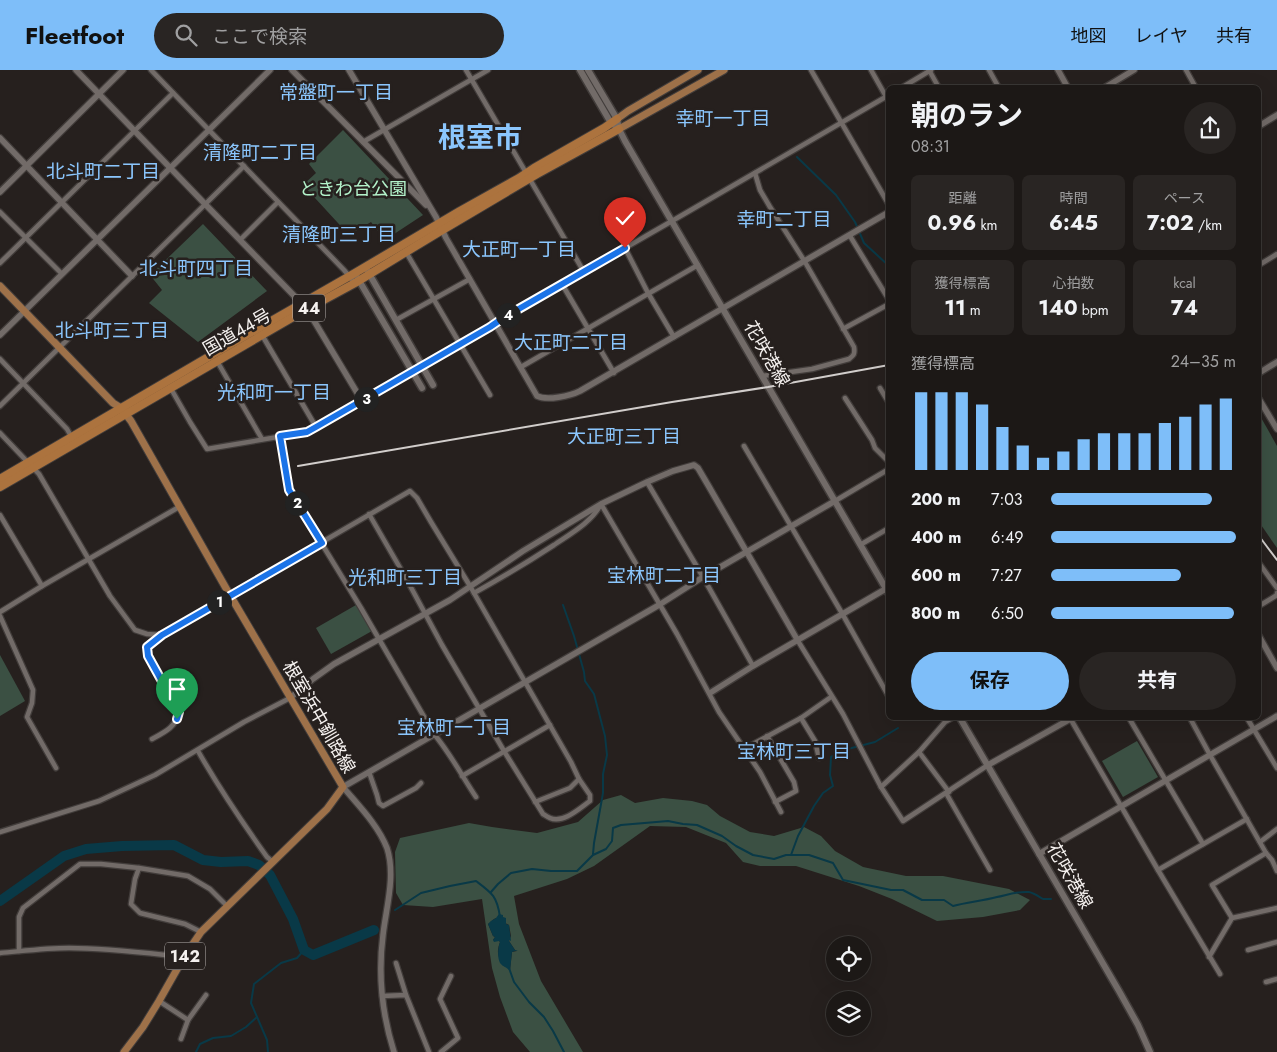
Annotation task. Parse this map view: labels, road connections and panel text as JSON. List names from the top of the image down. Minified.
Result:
{"streets":{"highway":["44","国道44号"],"main road":["花咲港線","根室浜中釧路線","142"]},"crossings":[["国道44号","花咲港線"],["国道44号","根室浜中釧路線"]],"districts":["常盤町一丁目","幸町一丁目","根室市","清隆町二丁目","北斗町二丁目","幸町二丁目","清隆町三丁目","大正町一丁目","北斗町四丁目","北斗町三丁目","大正町二丁目","光和町一丁目","大正町三丁目","宝林町二丁目","光和町三丁目","宝林町一丁目","宝林町三丁目"],"parks":["ときわ台公園"],"page":{"header":"Fleetfoot","search":"ここで検索","nav":["地図","レイヤ","共有"],"heading":["朝のラン","08:31"],"stats":[["距離","0.96 km"],["時間","6:45"],["ペース","7:02 /km"],["獲得標高","11 m"],["心拍数","140 bpm"],["kcal","74"]],"pins":["4","3","2","1"],"chart":["獲得標高","24–35 m"],"list":[{"name":"200 m","note":"7:03"},{"name":"400 m","note":"6:49"},{"name":"600 m","note":"7:27"},{"name":"800 m","note":"6:50"}],"buttons":["保存","共有"]}}
